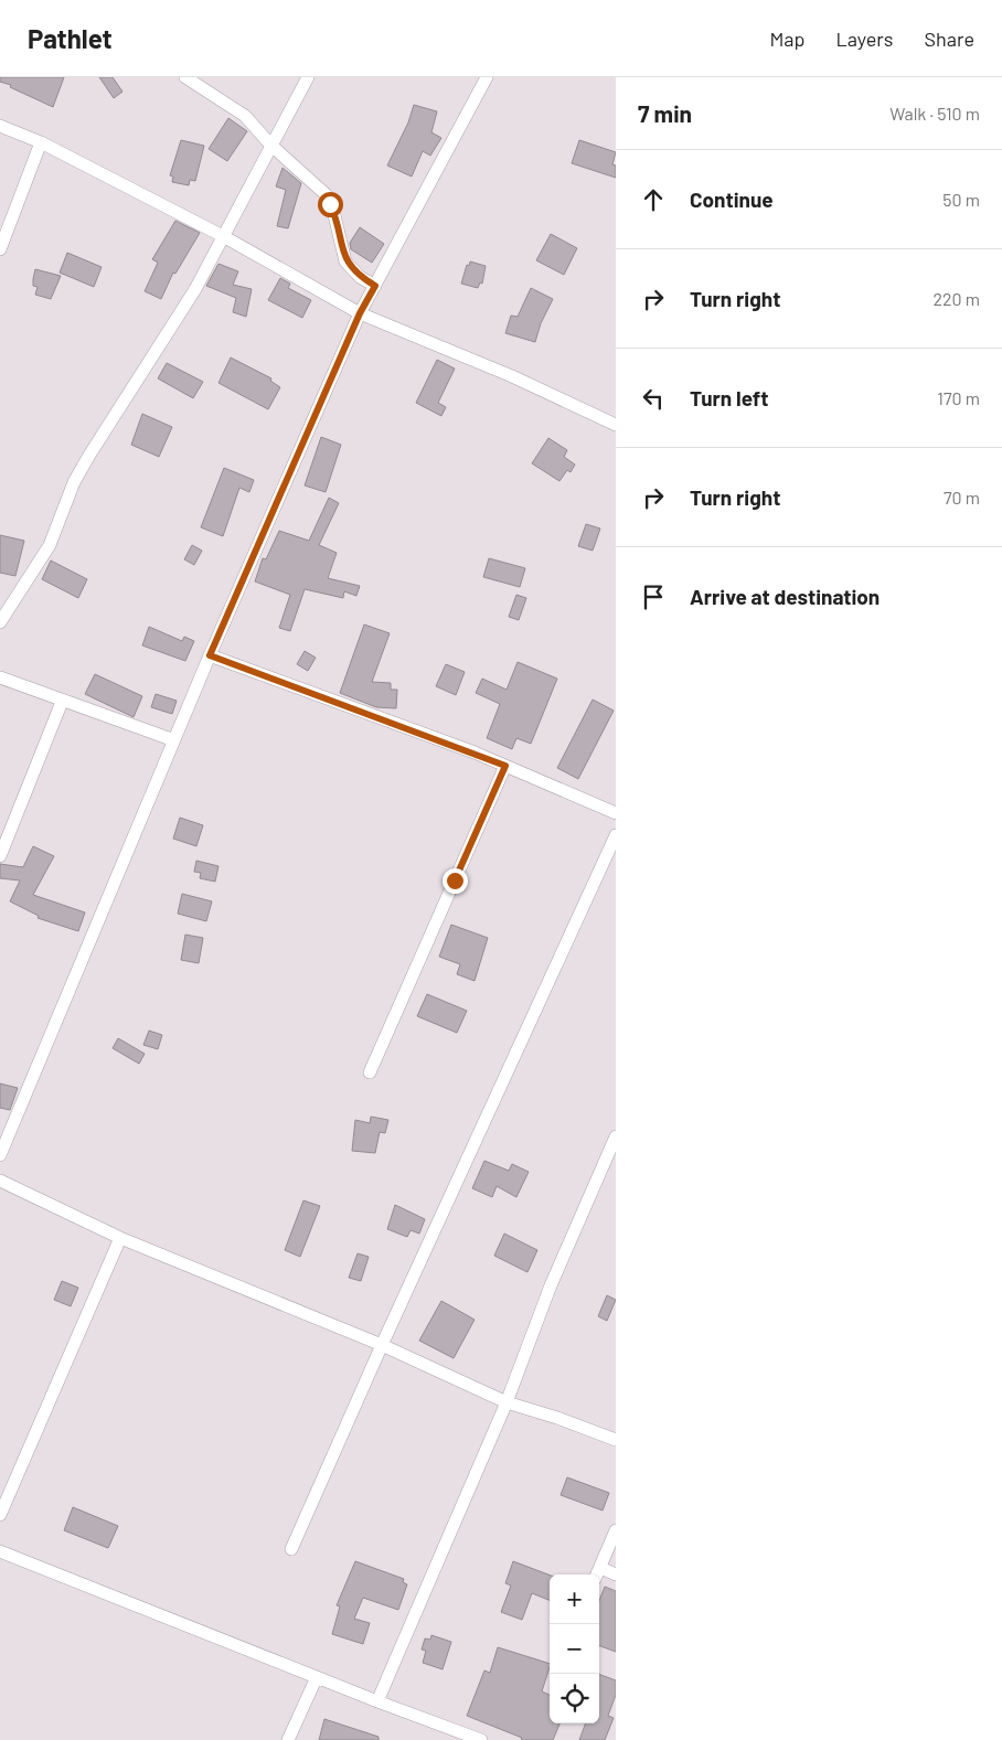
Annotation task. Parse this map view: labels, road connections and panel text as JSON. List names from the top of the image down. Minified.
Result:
{"page":{"header":"Pathlet","nav":["Map","Layers","Share"],"heading":["7 min","Walk · 510 m"],"list":[["Continue","50 m"],["Turn right","220 m"],["Turn left","170 m"],["Turn right","70 m"],"Arrive at destination"],"map_buttons":["+","−"]}}
